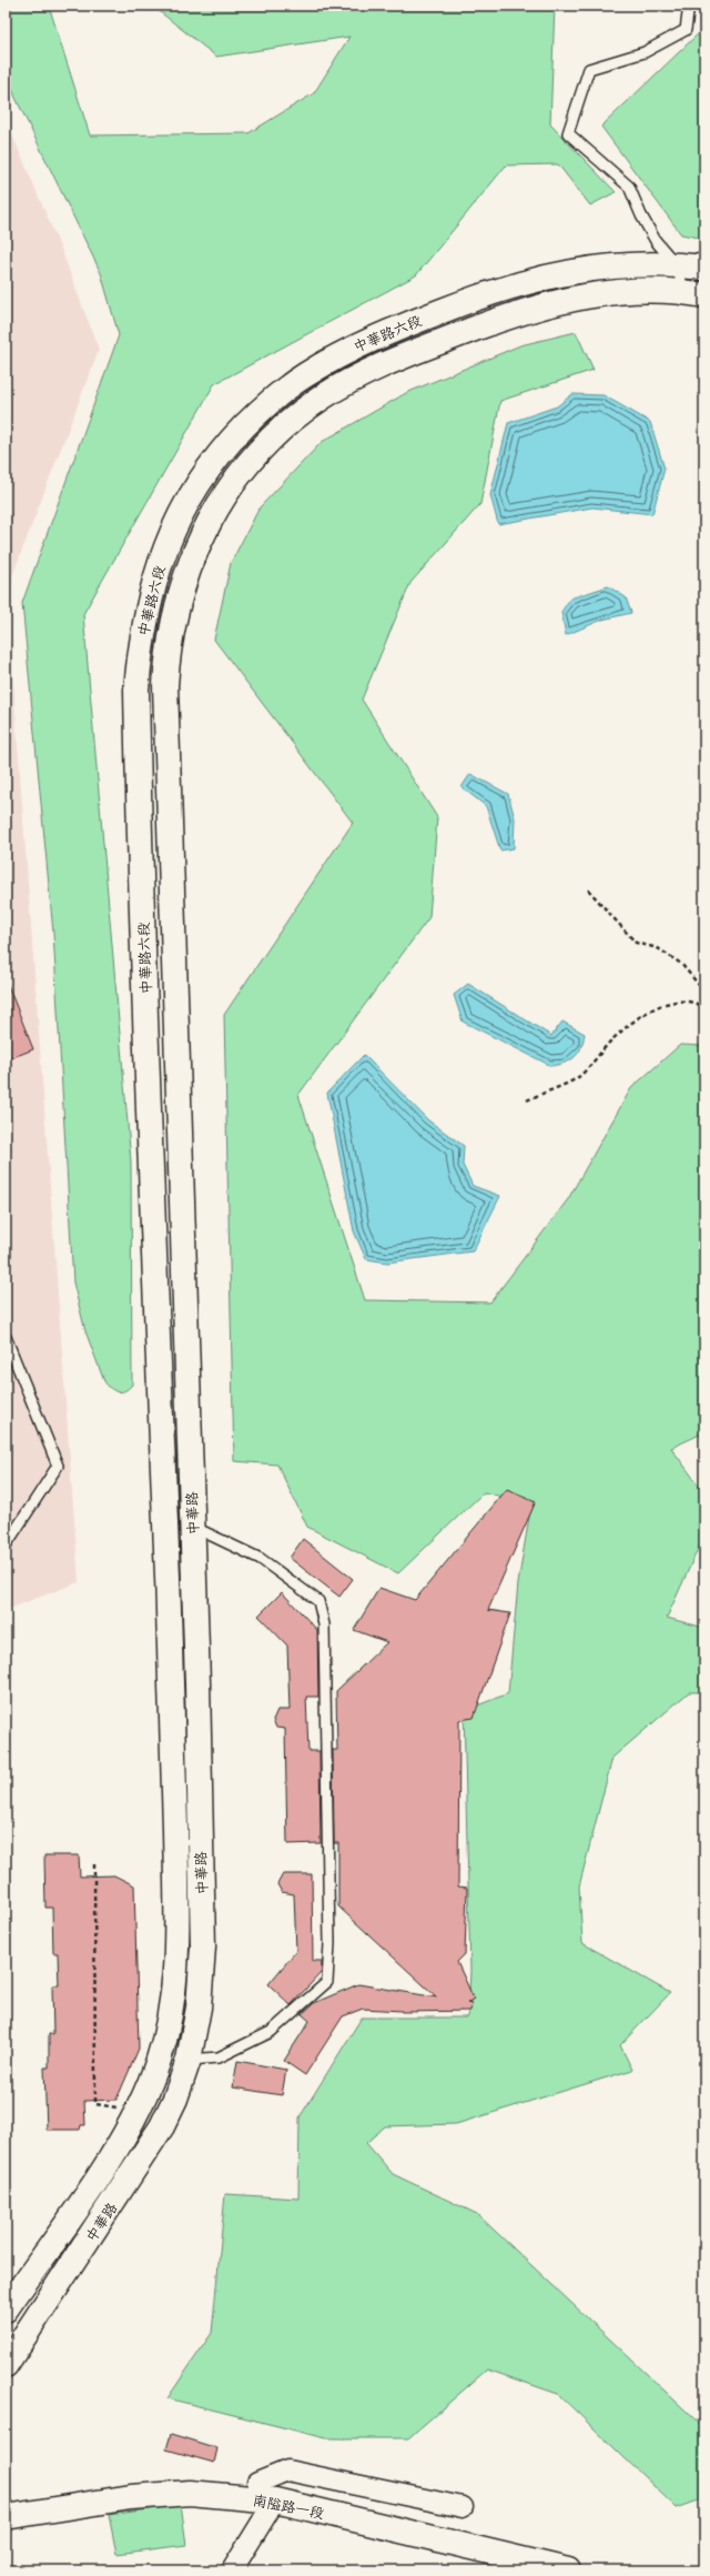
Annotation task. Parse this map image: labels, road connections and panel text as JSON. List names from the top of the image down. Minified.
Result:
{"streets":{"main road":["中華路六段","中華路","南隘路一段"]},"crossings":[["中華路六段","中華路"]]}
